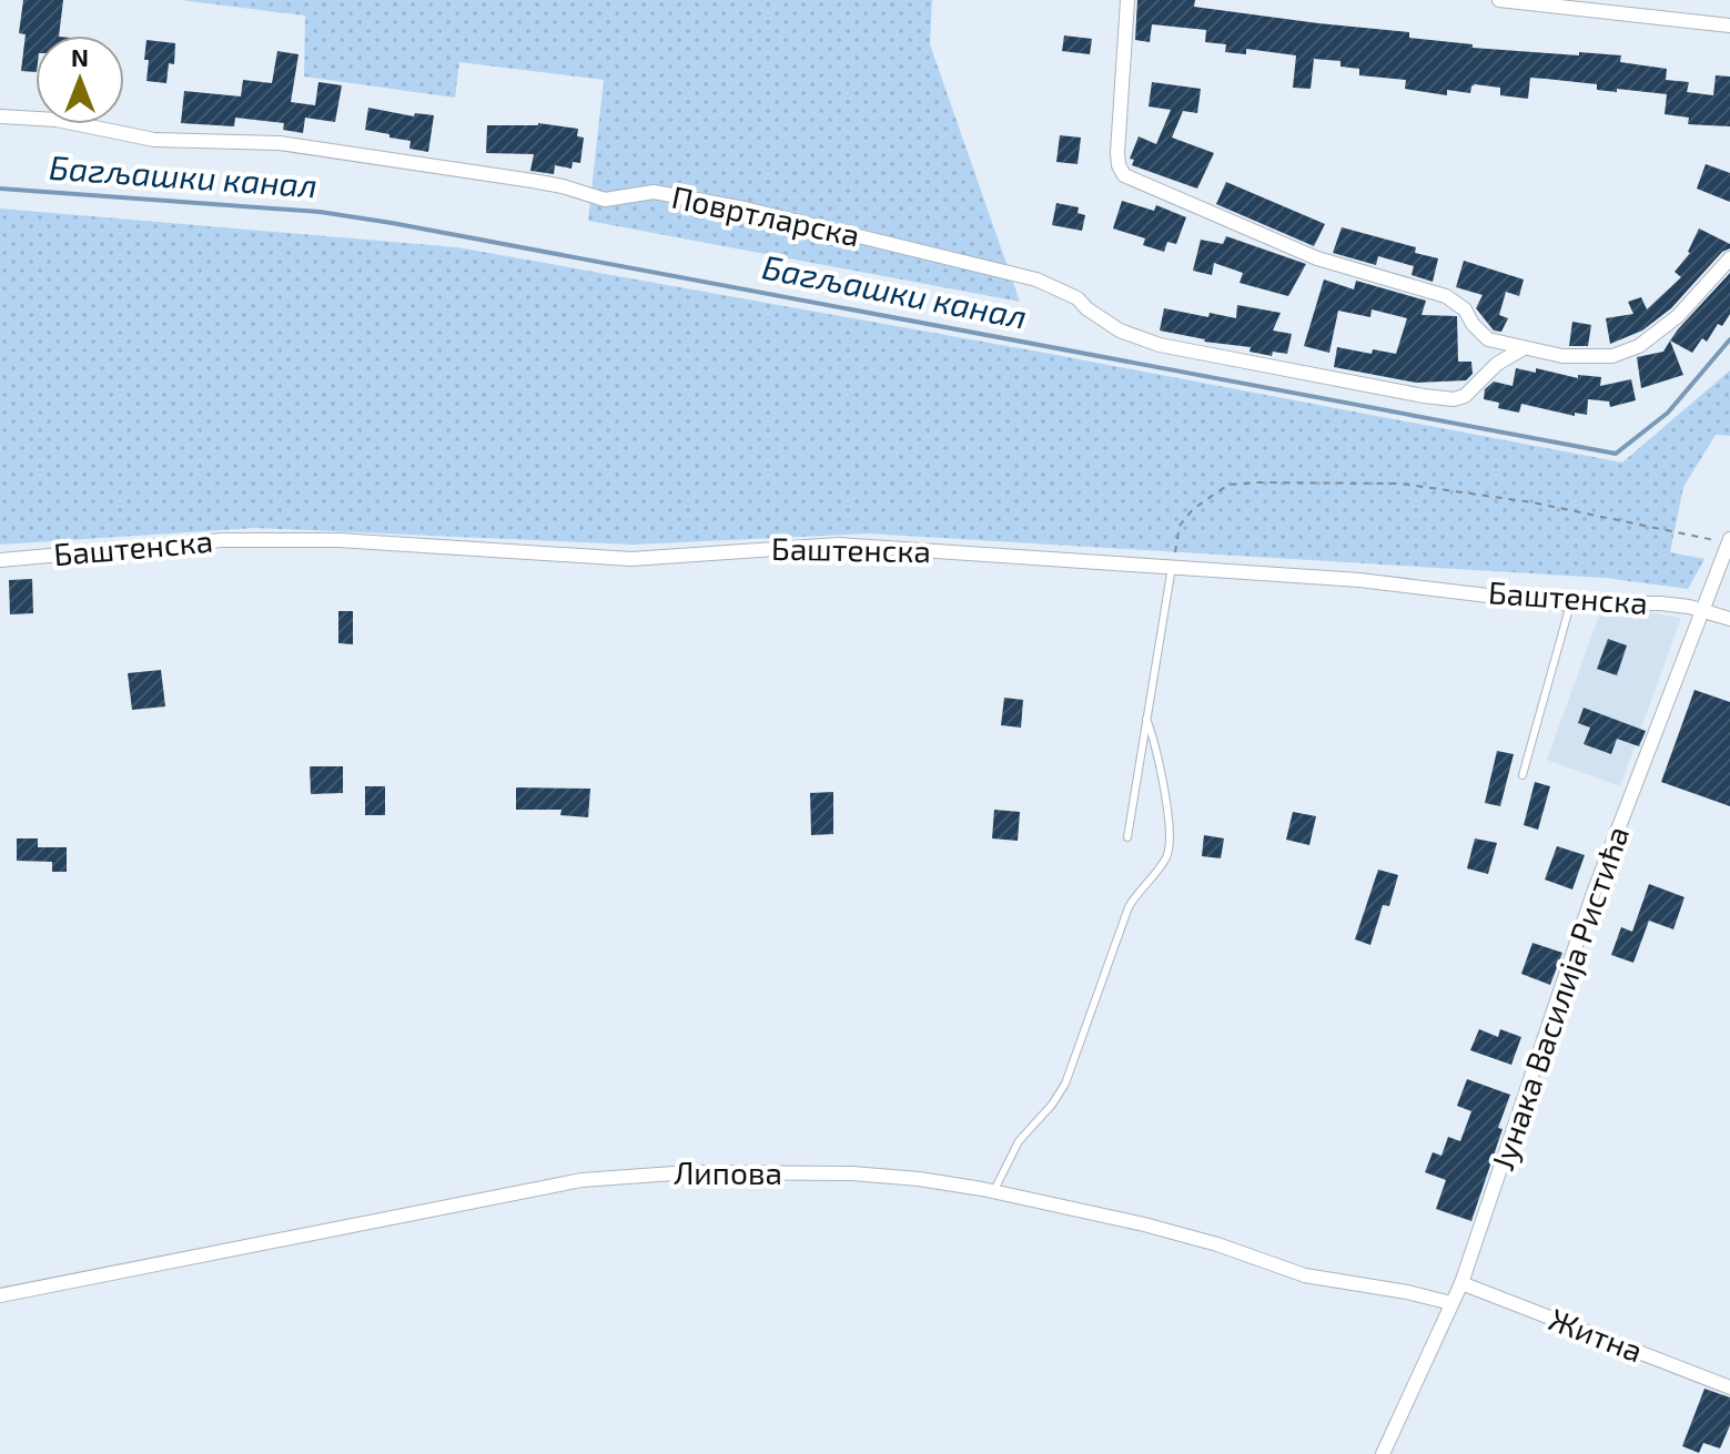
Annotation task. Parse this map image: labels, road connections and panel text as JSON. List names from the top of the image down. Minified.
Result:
{"streets":{"street":["Повртларска","Баштенска","Јунака Василија Ристића","Липова","Житна"]},"crossings":[["Баштенска","Јунака Василија Ристића"],["Јунака Василија Ристића","Липова"],["Јунака Василија Ристића","Житна"]],"water":["Багљашки канал"],"north":"top"}
